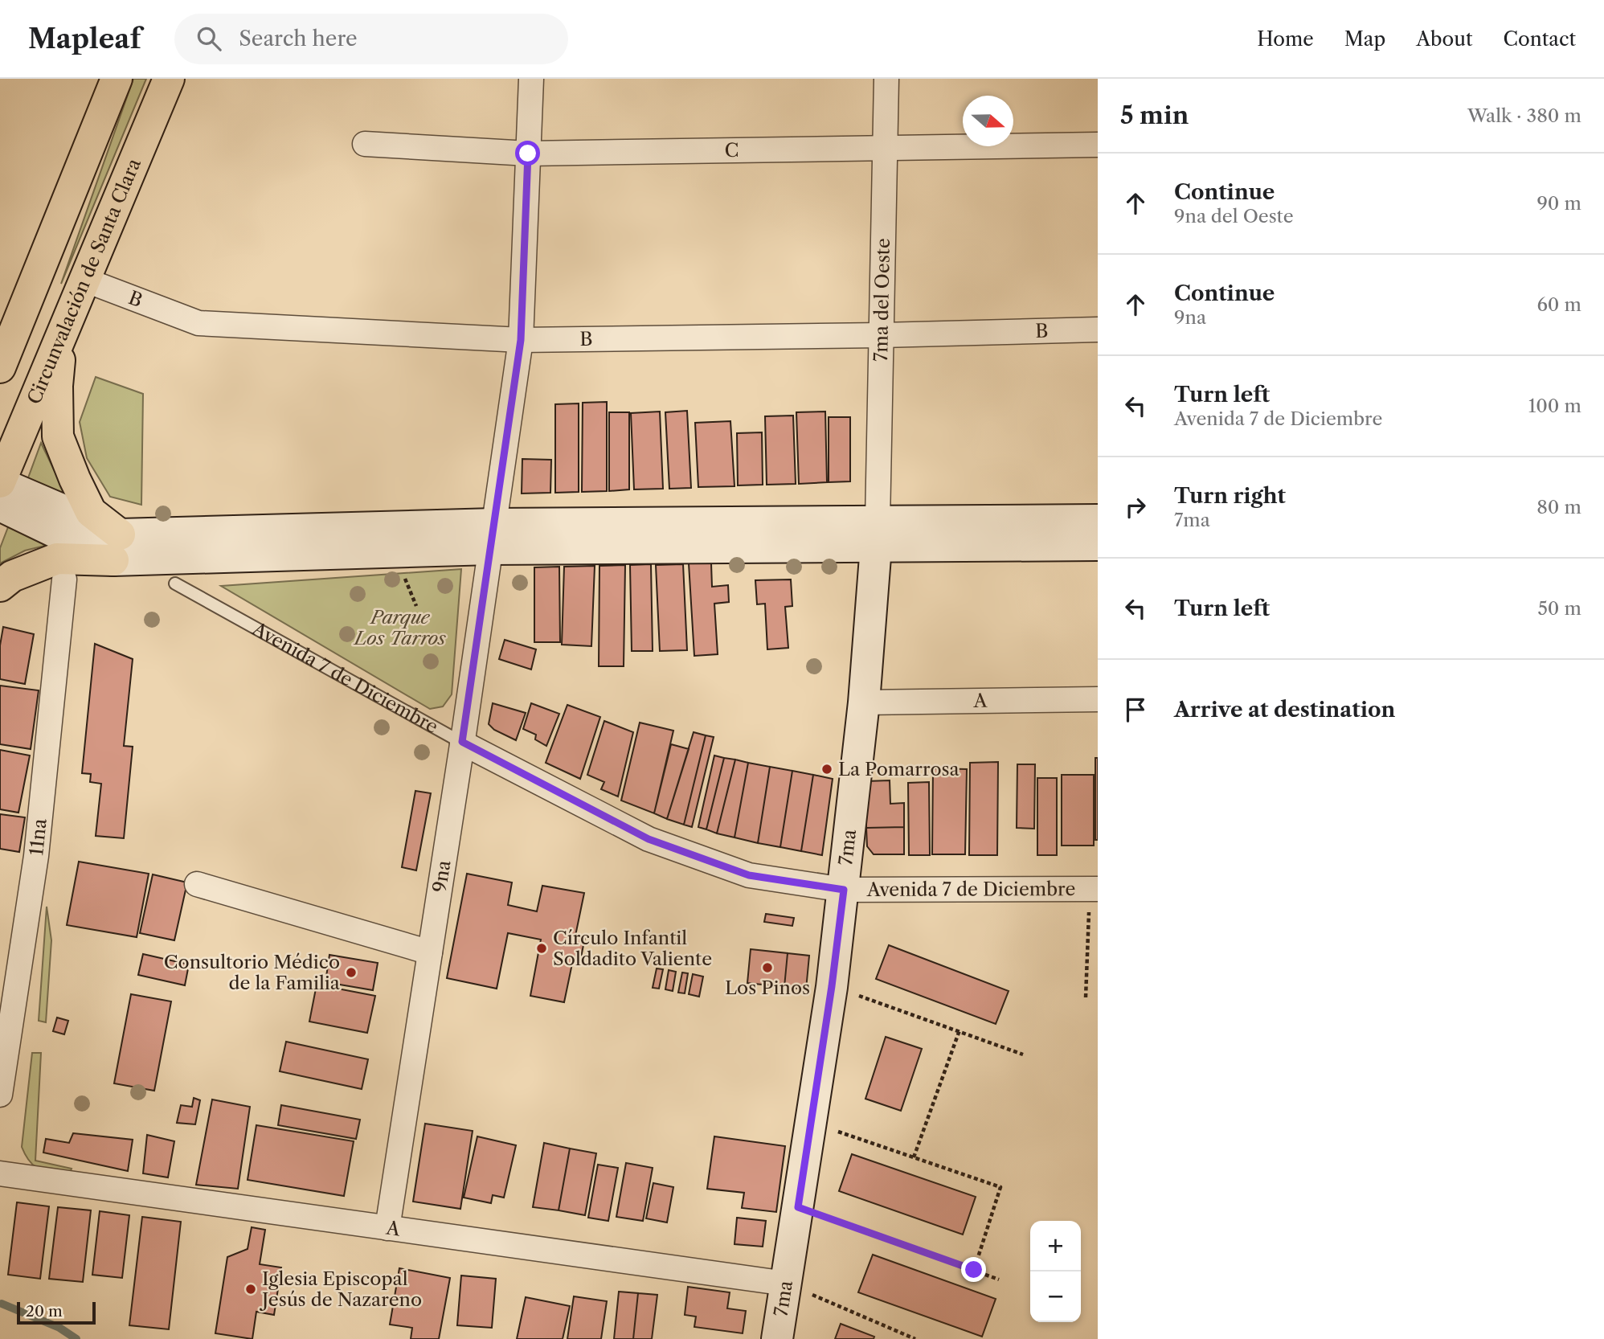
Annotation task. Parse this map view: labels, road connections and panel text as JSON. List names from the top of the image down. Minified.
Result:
{"streets":{"highway":["Circunvalación de Santa Clara"],"main road":["7ma"],"street":["C","B","7ma del Oeste","Avenida 7 de Diciembre","A","11na","9na"]},"crossings":[["C","7ma del Oeste"],["C","9na"],["Circunvalación de Santa Clara","B"],["B","7ma del Oeste"],["B","9na"],["7ma del Oeste","7ma"],["Avenida 7 de Diciembre","7ma"],["Avenida 7 de Diciembre","9na"],["A","7ma"],["A","9na"]],"parks":["Parque Los Tarros"],"places":["La Pomarrosa","Círculo Infantil Soldadito Valiente","Los Pinos","Consultorio Médico de la Familia","Iglesia Episcopal Jesús de Nazareno"],"scale_bar":"20 m","north":"right","page":{"header":"Mapleaf","search":"Search here","nav":["Home","Map","About","Contact"],"heading":["5 min","Walk · 380 m"],"list":[["Continue","9na del Oeste","90 m"],["Continue","9na","60 m"],["Turn left","Avenida 7 de Diciembre","100 m"],["Turn right","7ma","80 m"],["Turn left","50 m"],"Arrive at destination"],"map_buttons":["+","−"],"scale":"20 m"}}
